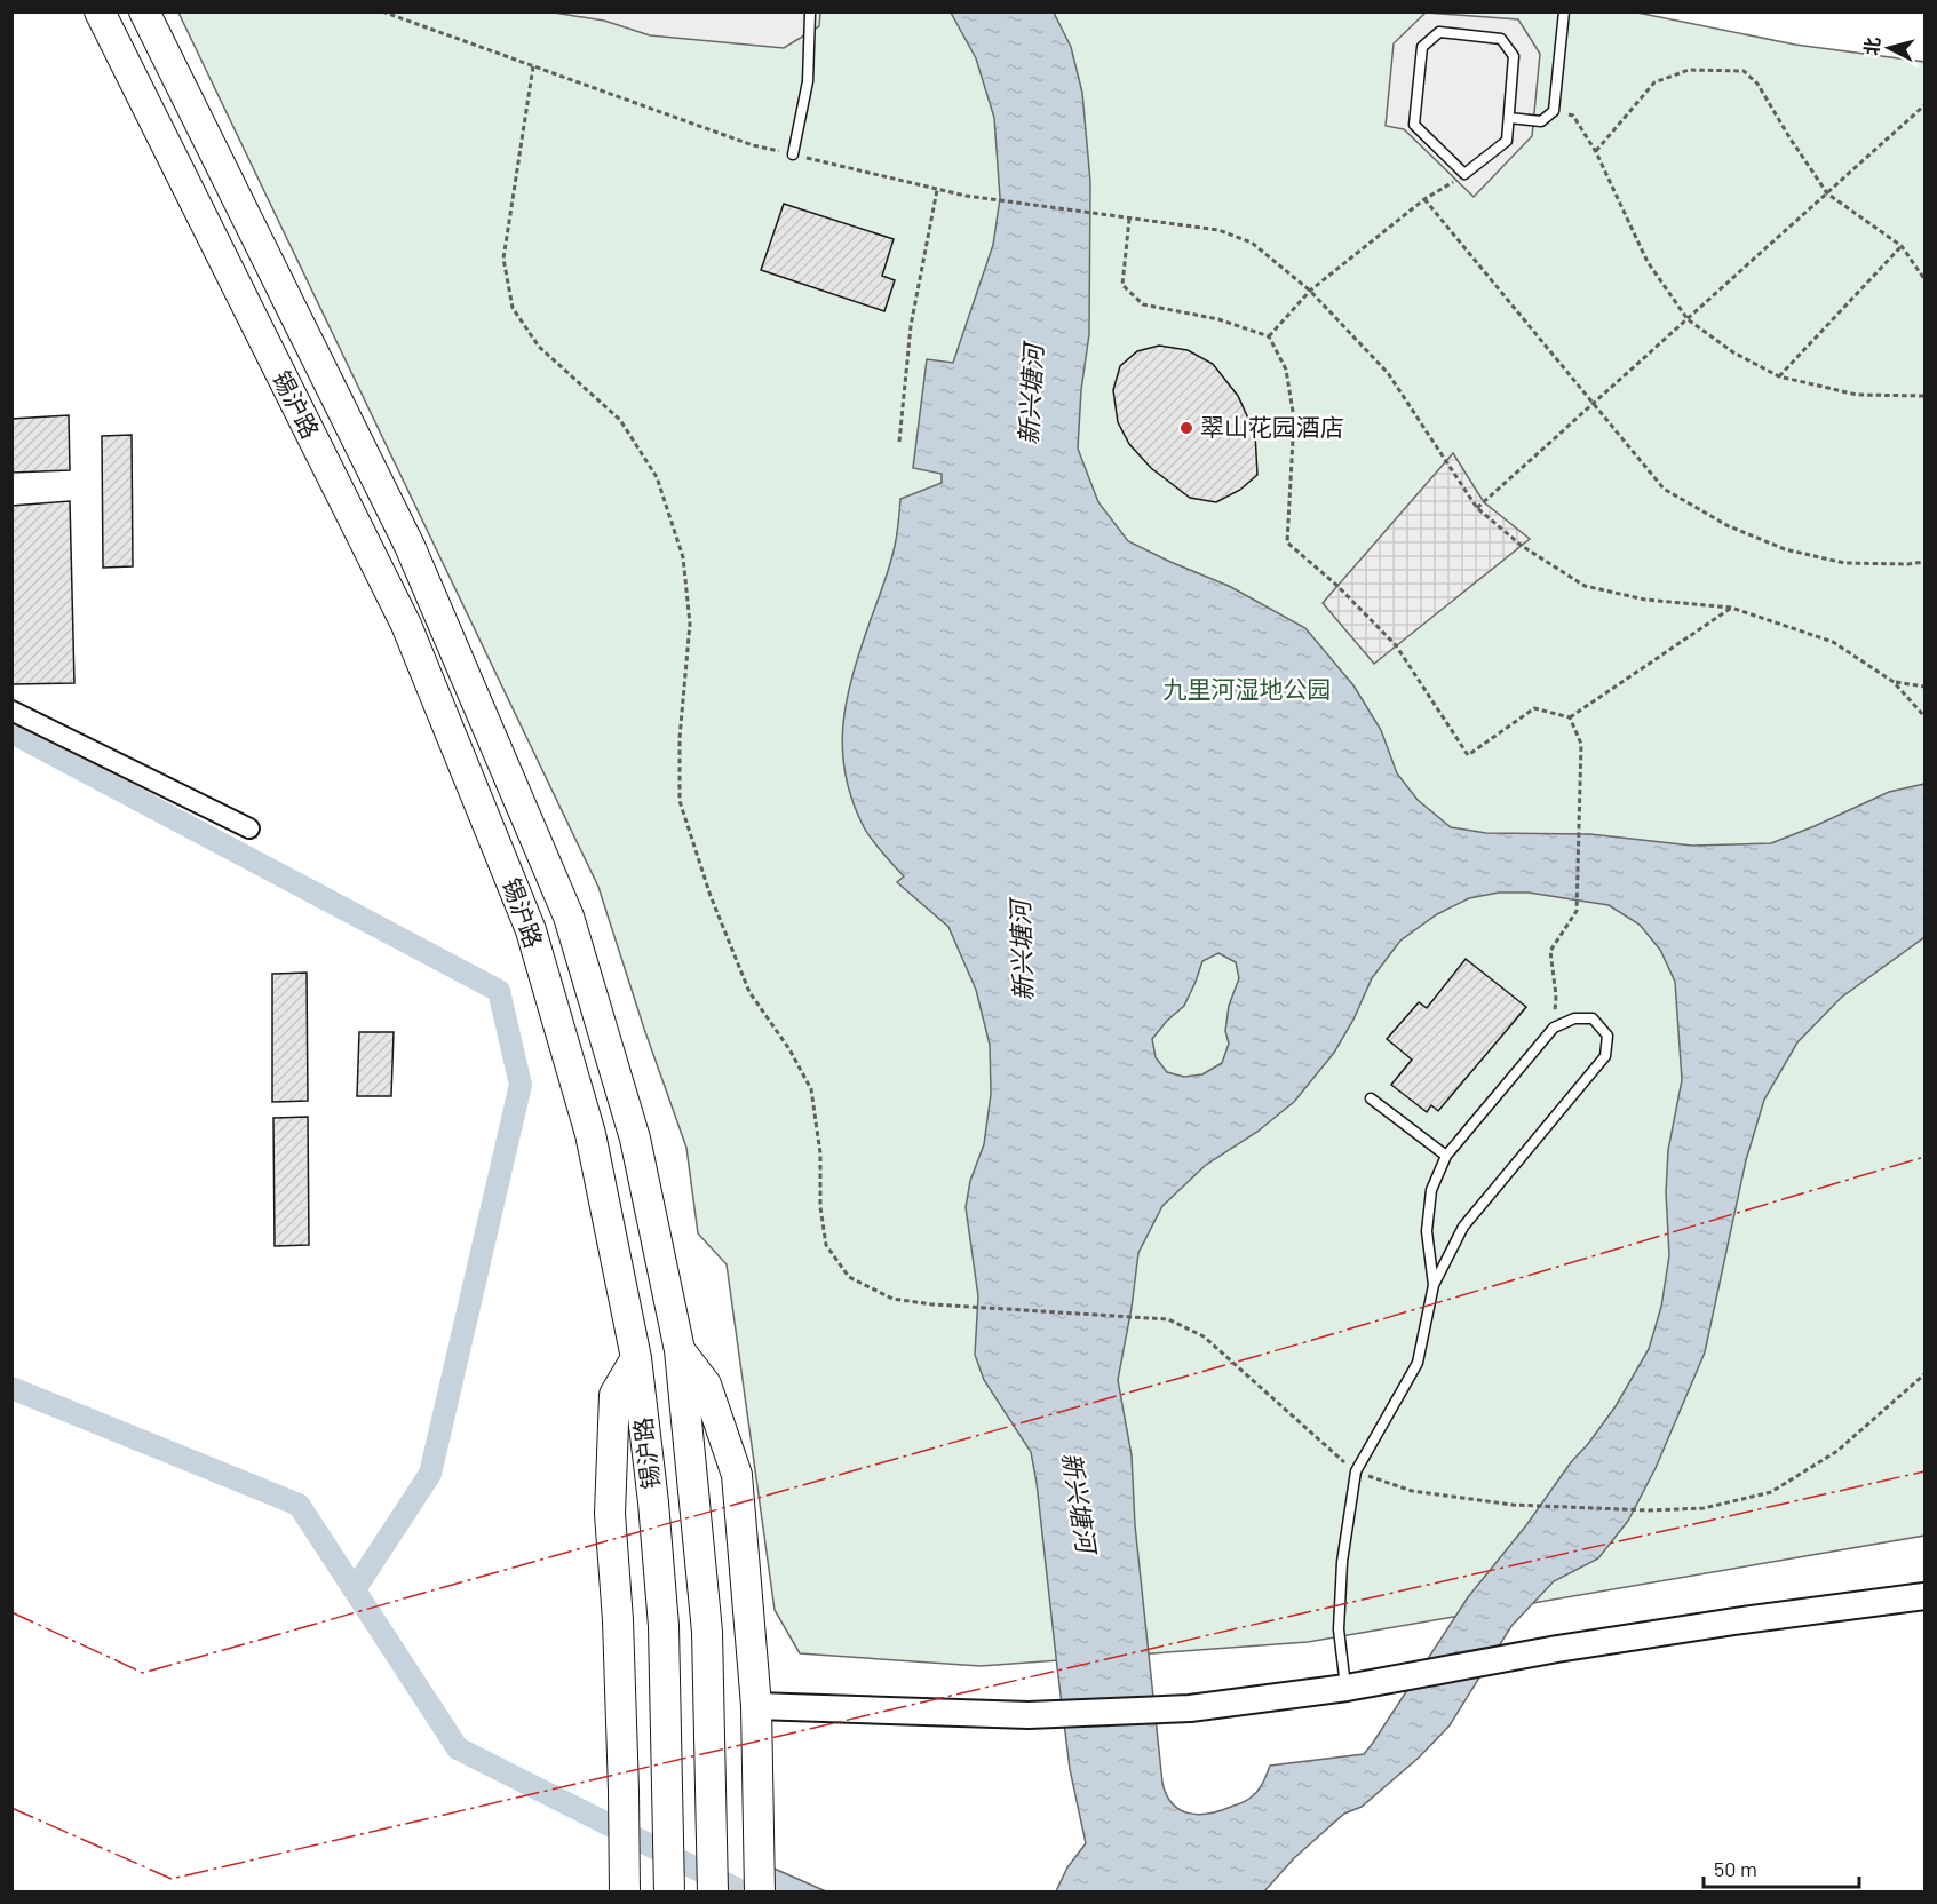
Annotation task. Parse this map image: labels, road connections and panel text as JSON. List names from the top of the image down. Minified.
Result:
{"streets":{"main road":["锡沪路"]},"water":["新兴塘河"],"parks":["九里河湿地公园"],"places":["翠山花园酒店"],"scale_bar":"50 m","north":"left"}
